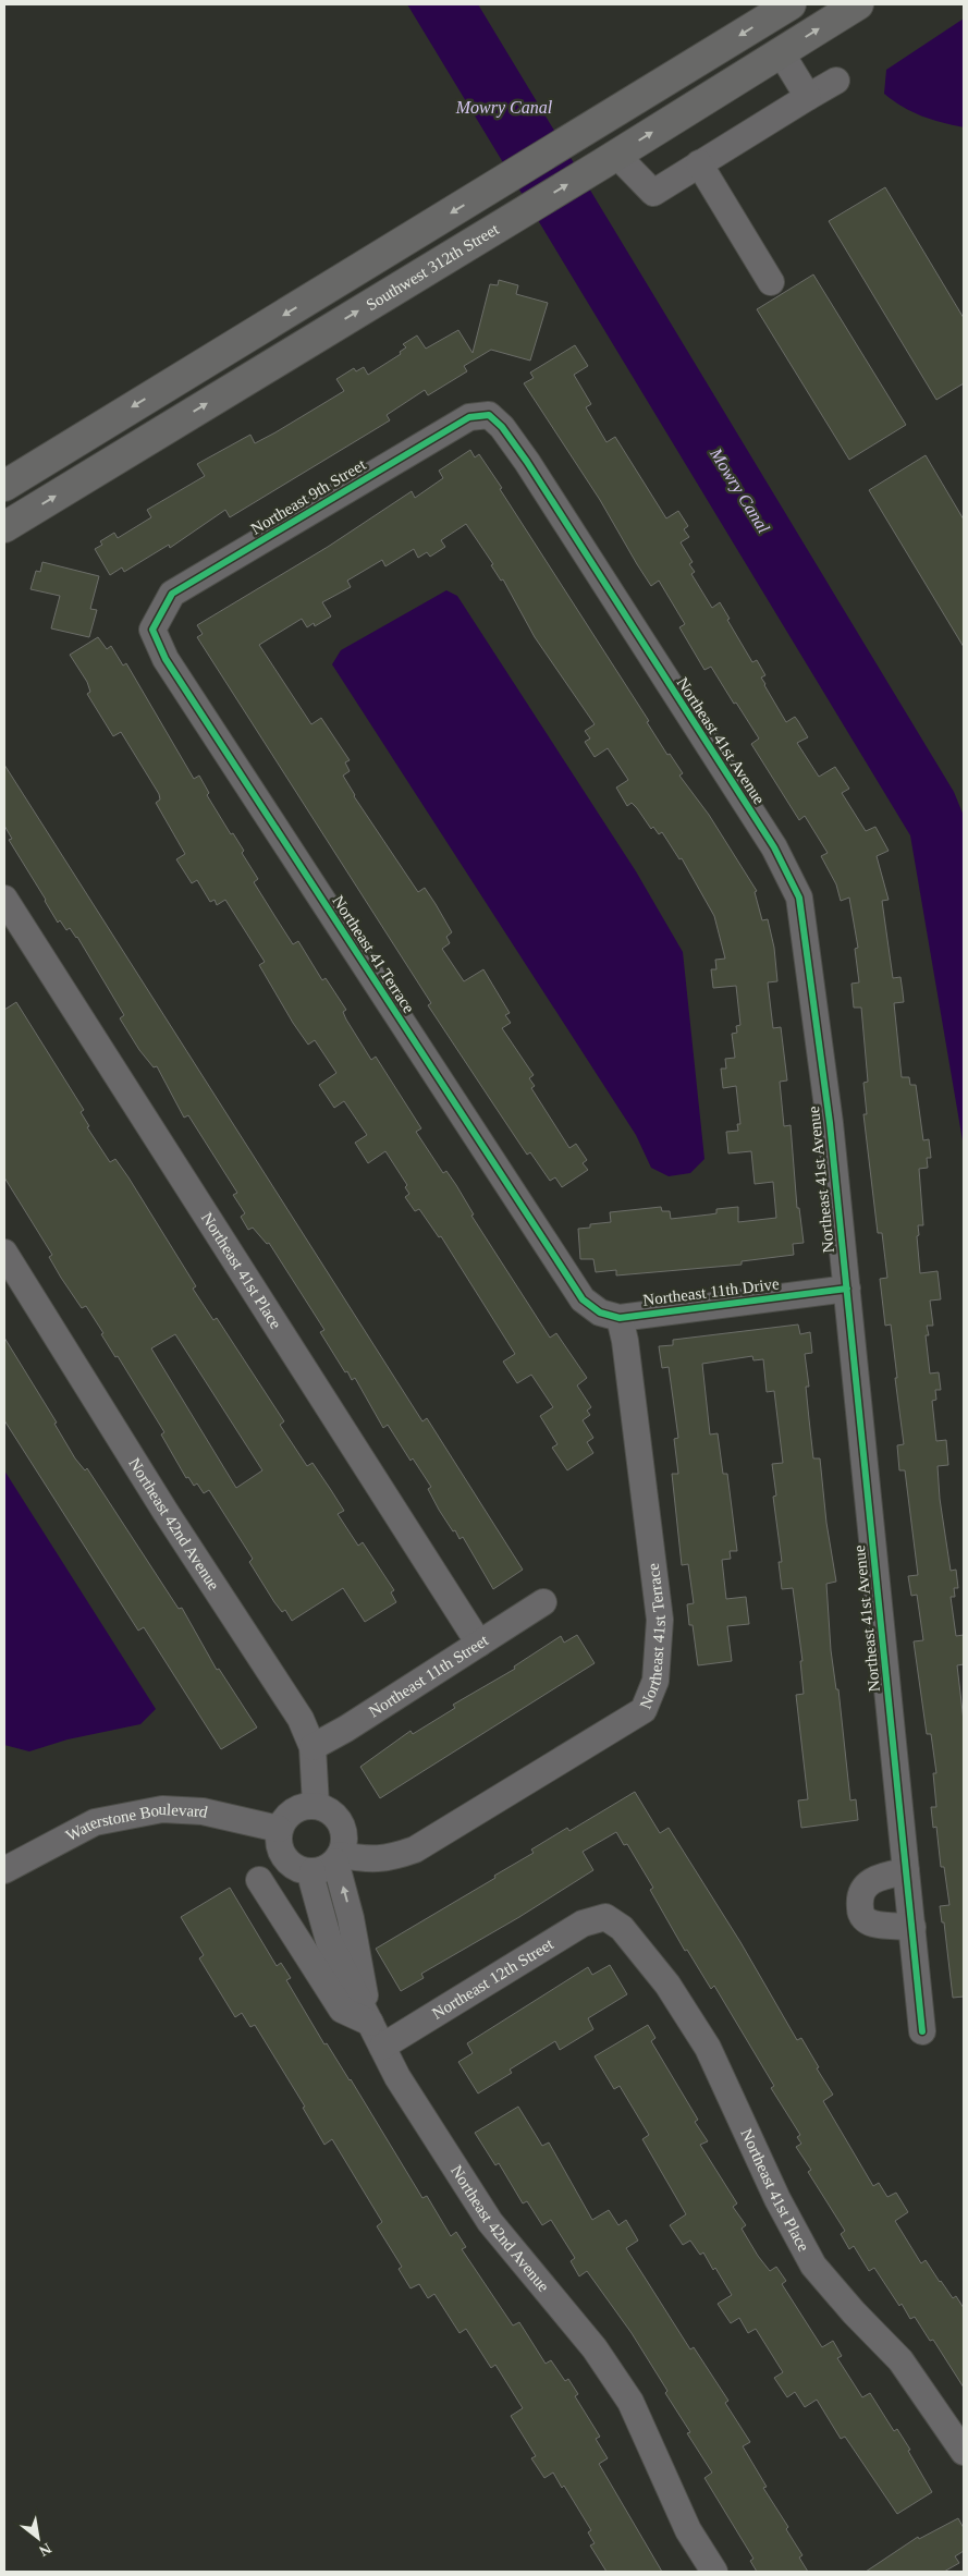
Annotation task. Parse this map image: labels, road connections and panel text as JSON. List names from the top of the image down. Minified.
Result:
{"streets":{"main road":["Southwest 312th Street"],"street":["Northeast 9th Street","Northeast 41st Avenue","Northeast 41 Terrace","Northeast 41st Place","Northeast 11th Drive","Northeast 42nd Avenue","Northeast 41st Terrace","Northeast 11th Street","Waterstone Boulevard","Northeast 12th Street"]},"crossings":[["Northeast 9th Street","Northeast 41st Avenue"],["Northeast 9th Street","Northeast 41 Terrace"],["Northeast 41st Avenue","Northeast 11th Drive"],["Northeast 41 Terrace","Northeast 11th Drive"],["Northeast 41st Place","Northeast 11th Street"],["Northeast 41st Place","Northeast 12th Street"],["Northeast 11th Drive","Northeast 41st Terrace"],["Northeast 42nd Avenue","Northeast 41st Terrace"],["Northeast 42nd Avenue","Northeast 11th Street"],["Northeast 42nd Avenue","Waterstone Boulevard"],["Northeast 42nd Avenue","Northeast 12th Street"],["Northeast 41st Terrace","Waterstone Boulevard"]],"water":["Mowry Canal"],"north":"bottom right"}
